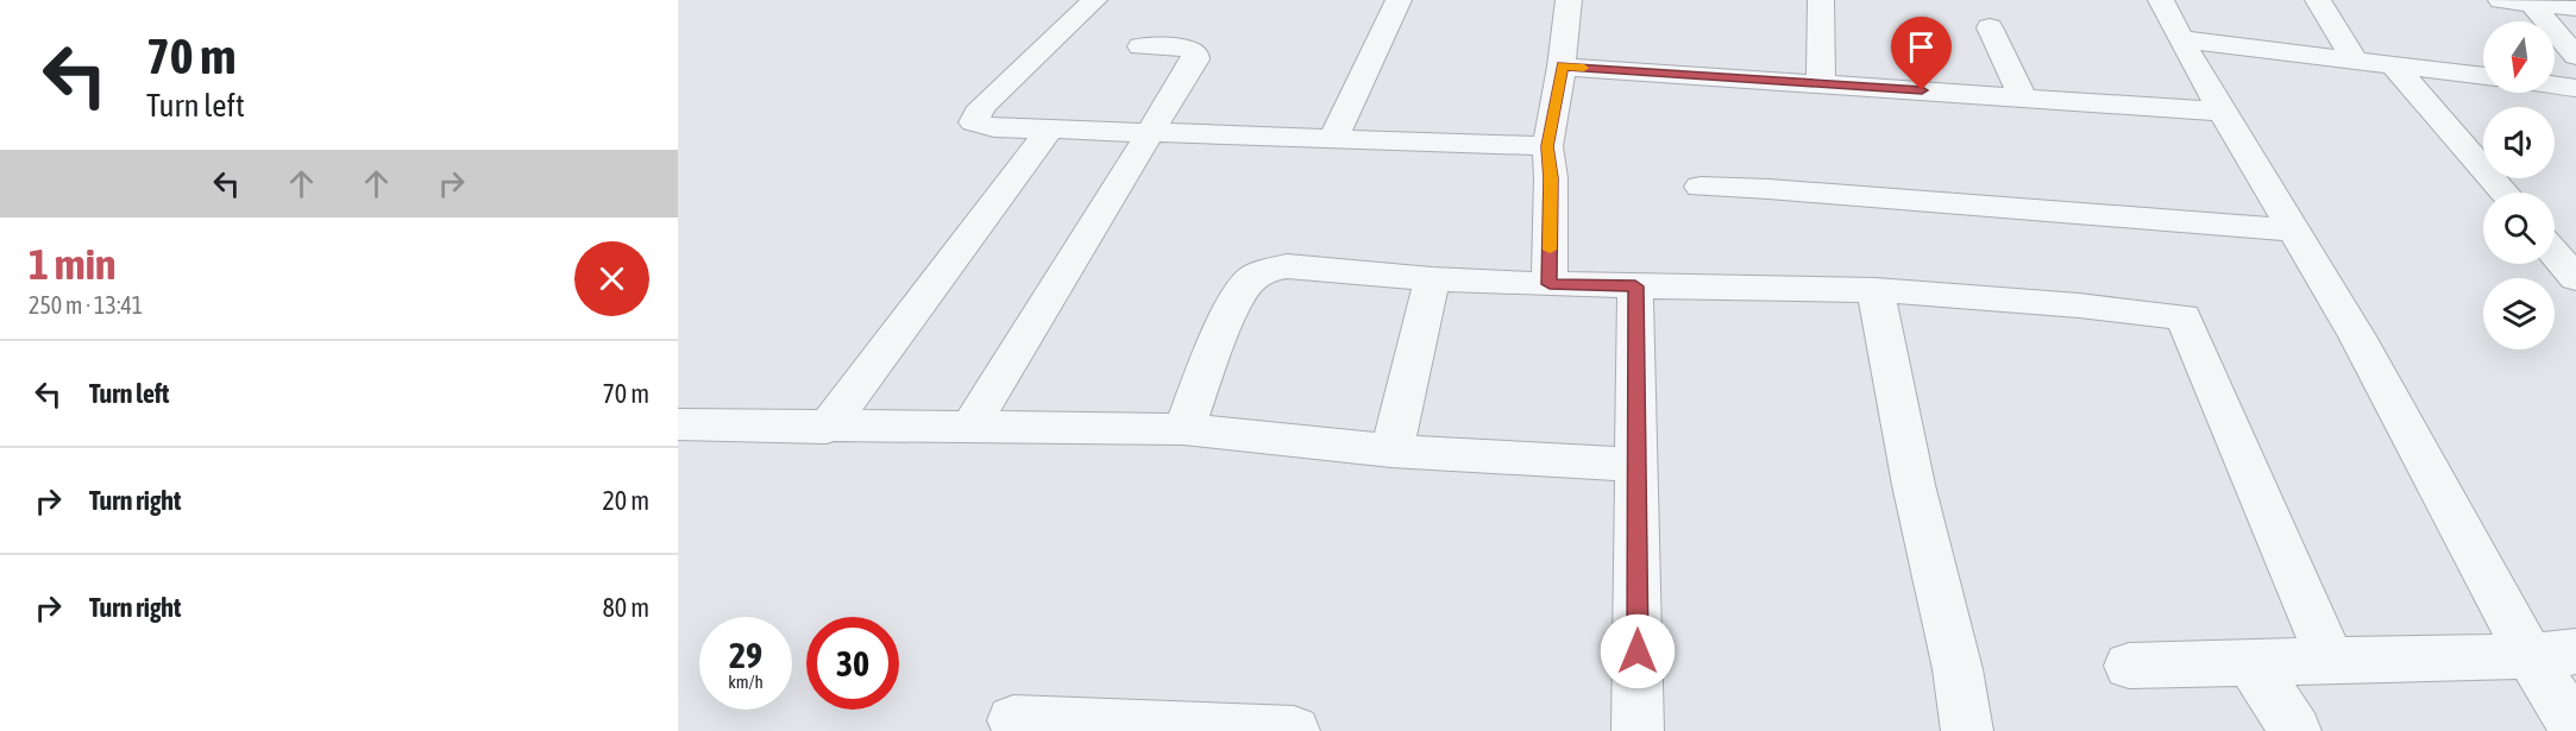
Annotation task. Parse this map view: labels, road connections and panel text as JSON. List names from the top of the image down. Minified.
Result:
{"north":"bottom","page":{"turn":["70 m","Turn left"],"heading":["1 min","250 m · 13:41"],"list":[{"name":"Turn left","value":"70 m"},{"name":"Turn right","value":"20 m"},{"name":"Turn right","value":"80 m"}],"speed":"29 km/h","limit":"30"}}
